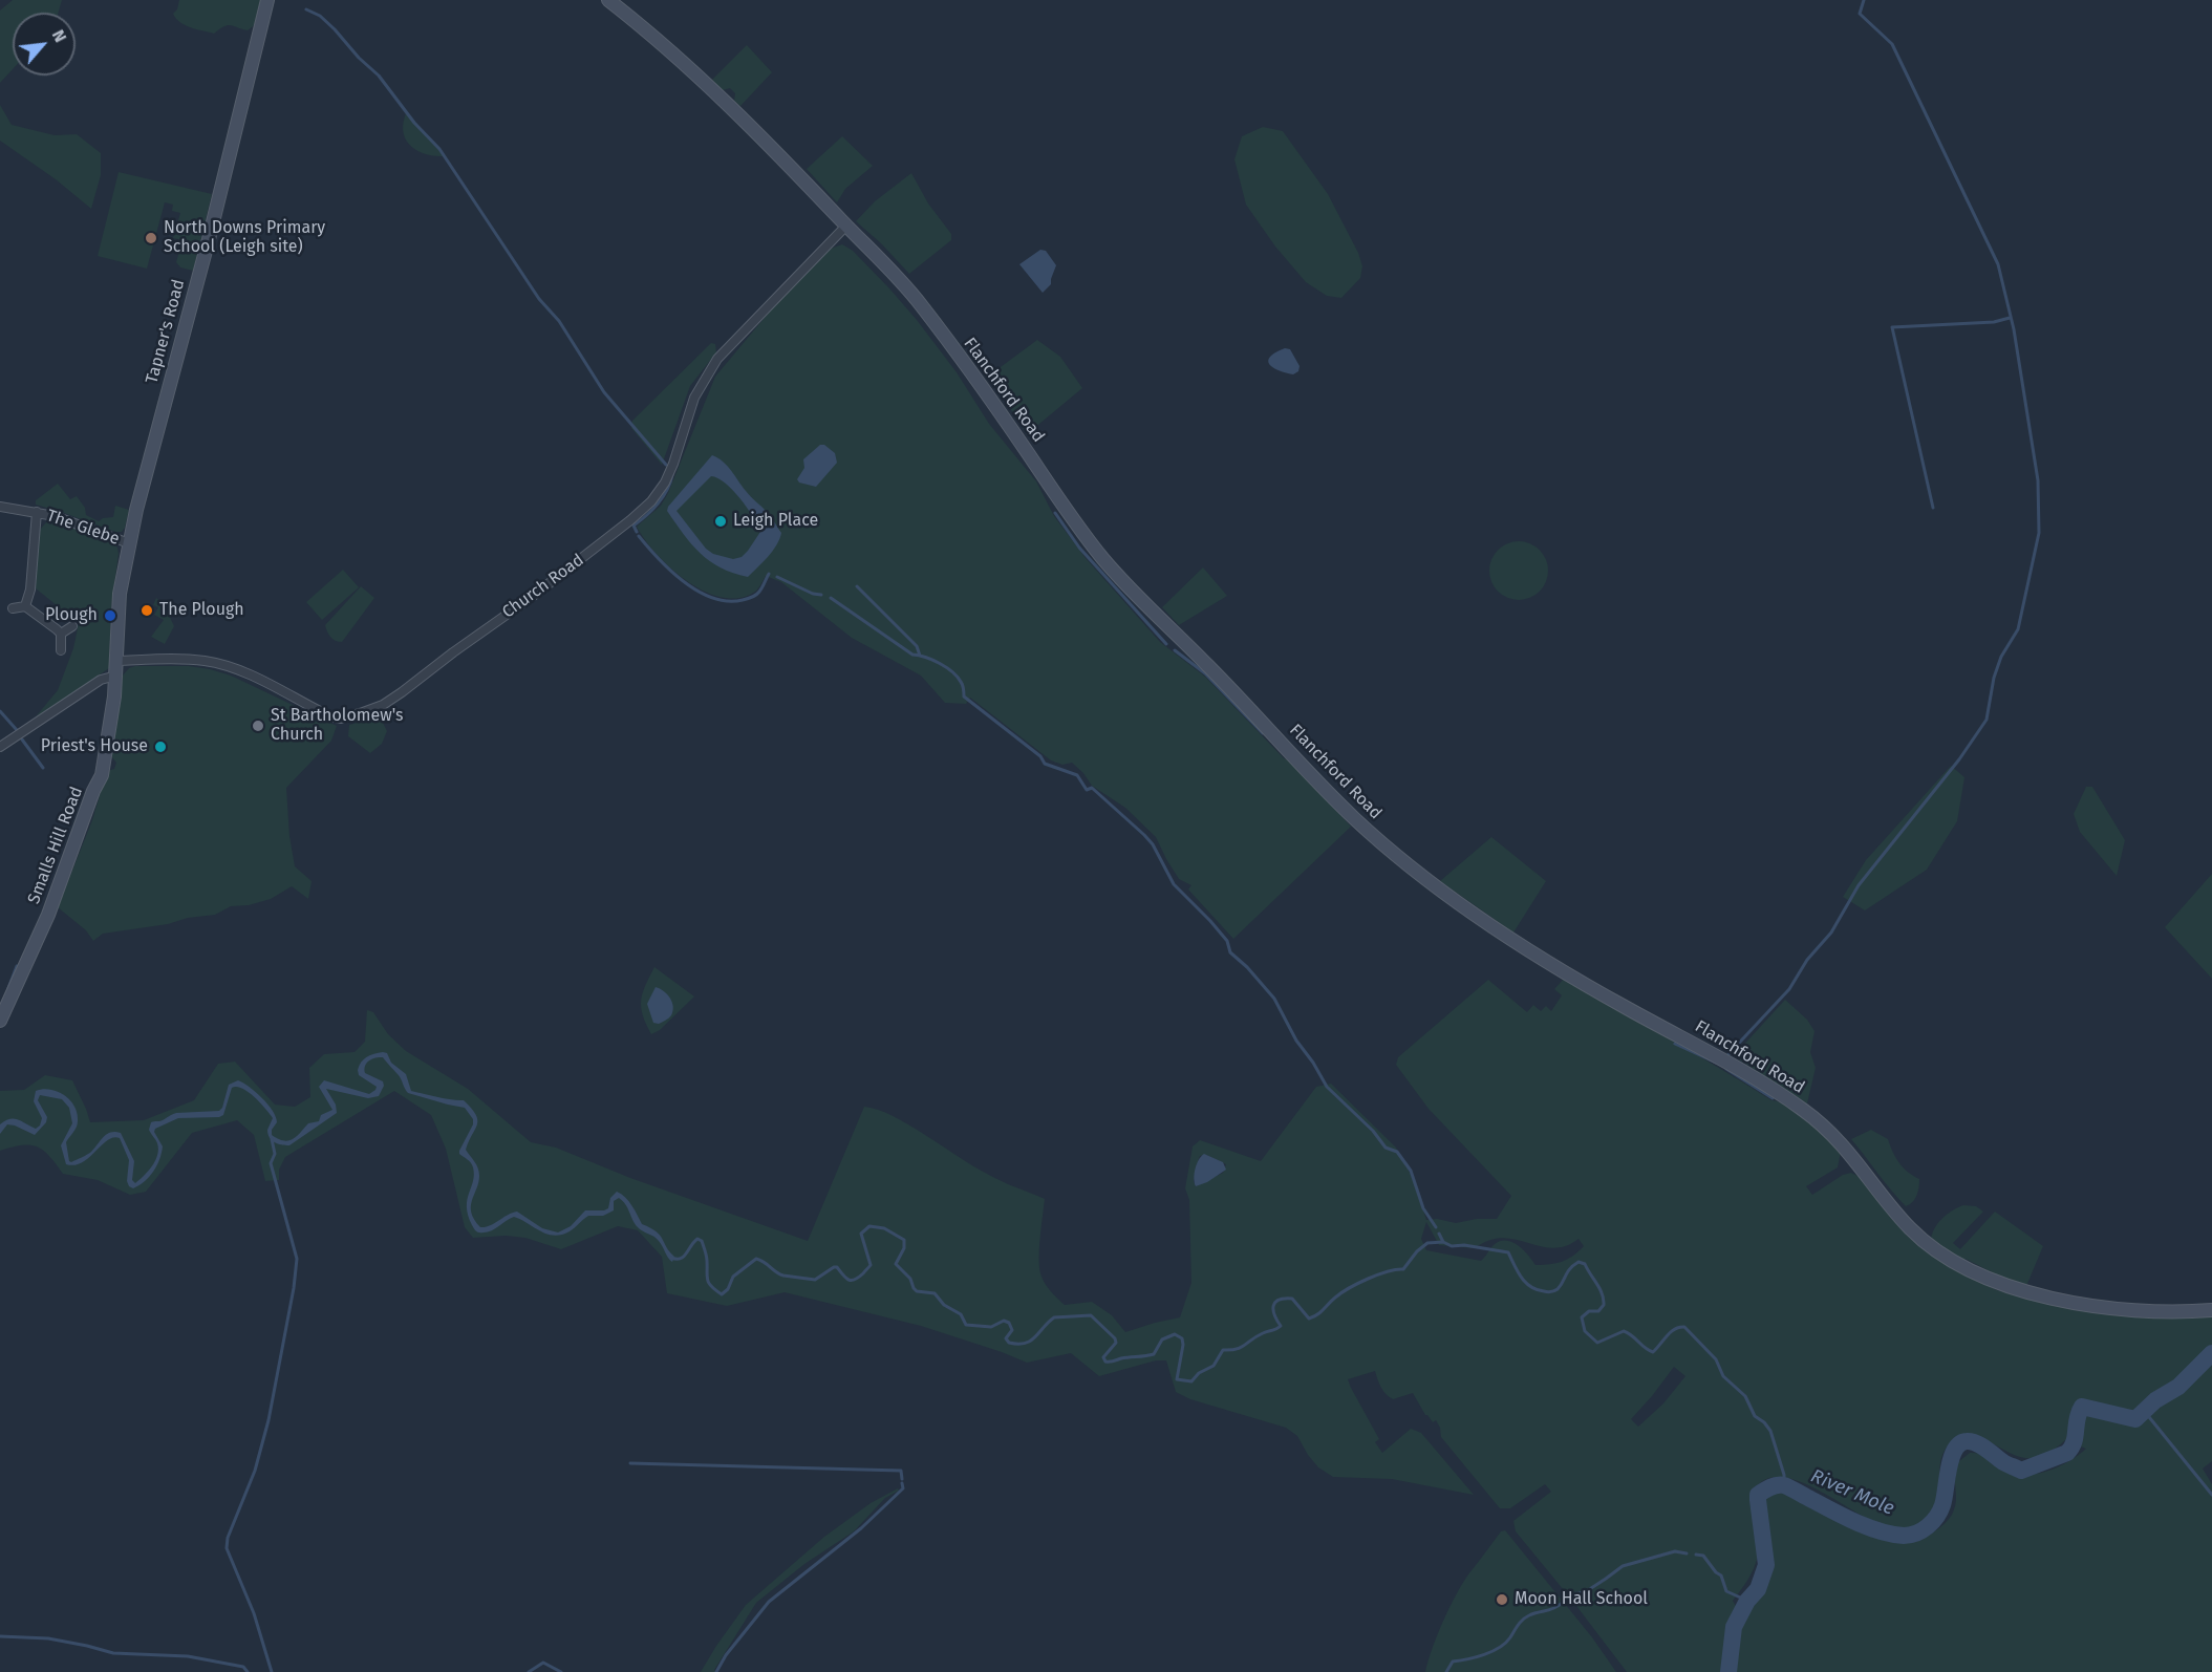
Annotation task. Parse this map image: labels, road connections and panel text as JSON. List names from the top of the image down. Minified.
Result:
{"streets":{"street":["Tapner's Road","Flanchford Road","The Glebe","Church Road","Smalls Hill Road"]},"crossings":[["Tapner's Road","The Glebe"],["Tapner's Road","Church Road"],["Tapner's Road","Smalls Hill Road"],["Flanchford Road","Church Road"]],"water":["River Mole"],"places":["North Downs Primary School (Leigh site)","Leigh Place","The Plough","Plough","St Bartholomew's Church","Priest's House","Moon Hall School"],"north":"top right"}
